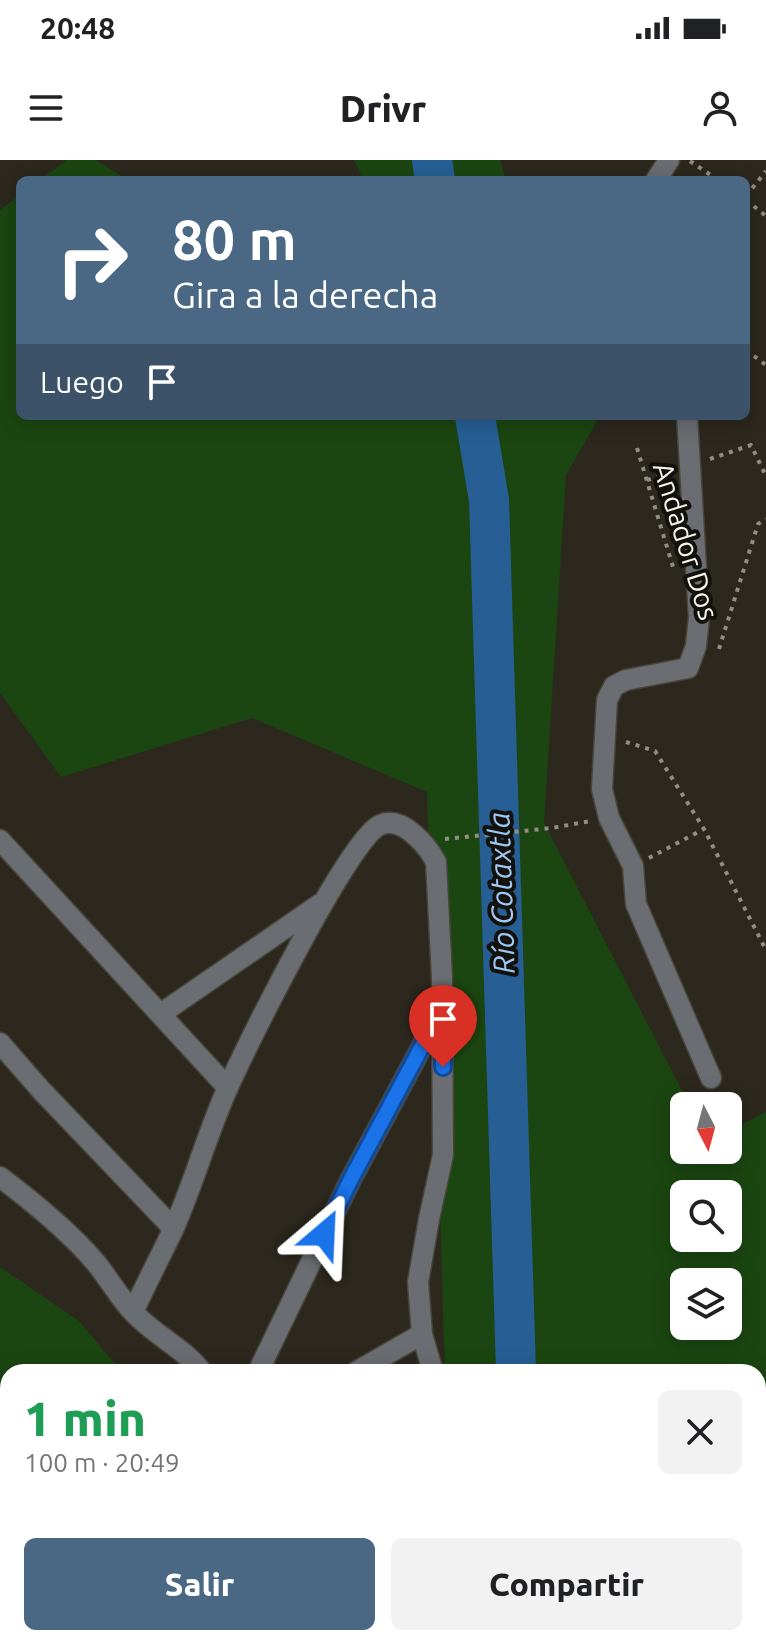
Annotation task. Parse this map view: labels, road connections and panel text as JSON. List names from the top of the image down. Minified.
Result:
{"streets":{"path":["Andador Dos"]},"water":["Río Cotaxtla"],"north":"bottom","page":{"status":"20:48","header":"Drivr","turn":["80 m","Gira a la derecha"],"then":"Luego","heading":["1 min","100 m · 20:49"],"buttons":["Salir","Compartir"]}}
